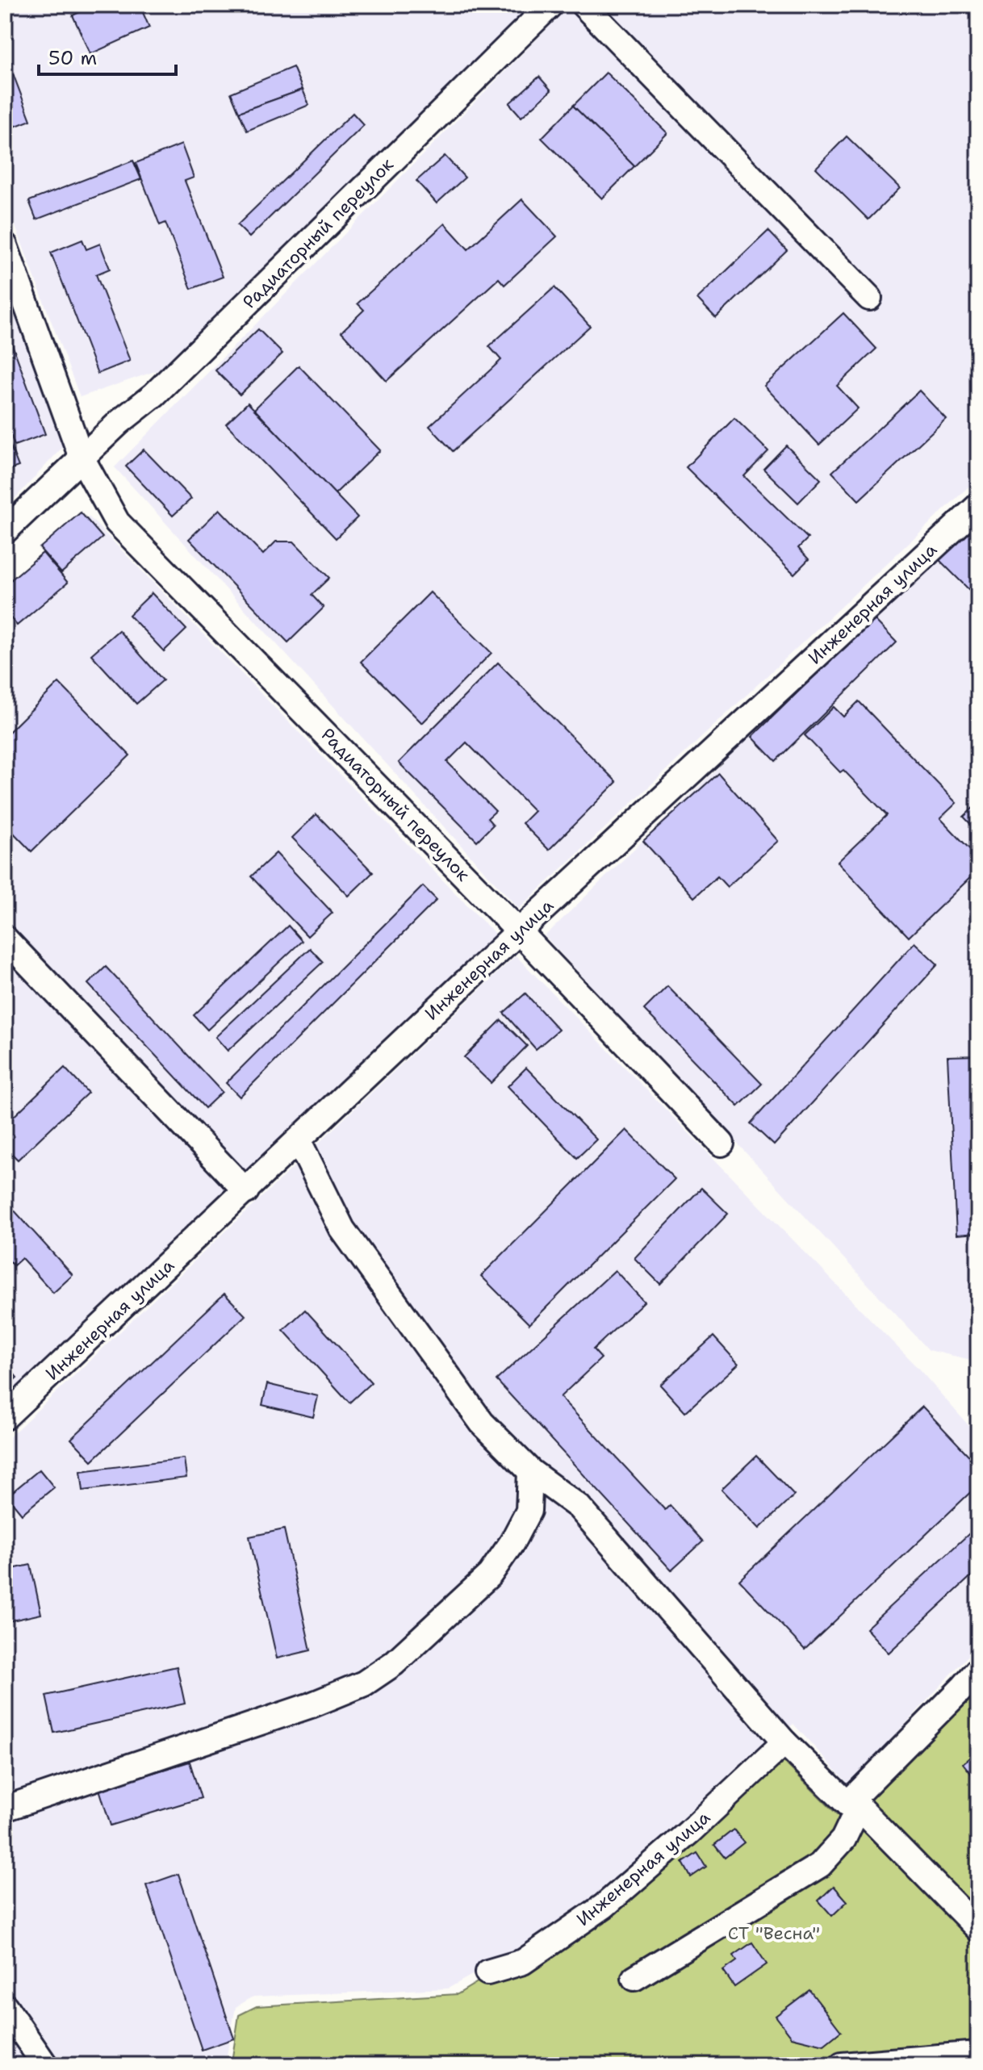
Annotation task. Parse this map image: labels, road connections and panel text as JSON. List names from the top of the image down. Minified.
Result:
{"streets":{"street":["Радиаторный переулок","Инженерная улица"]},"crossings":[["Радиаторный переулок","Инженерная улица"]],"parks":["СТ \"Весна\""],"scale_bar":"50 m"}
